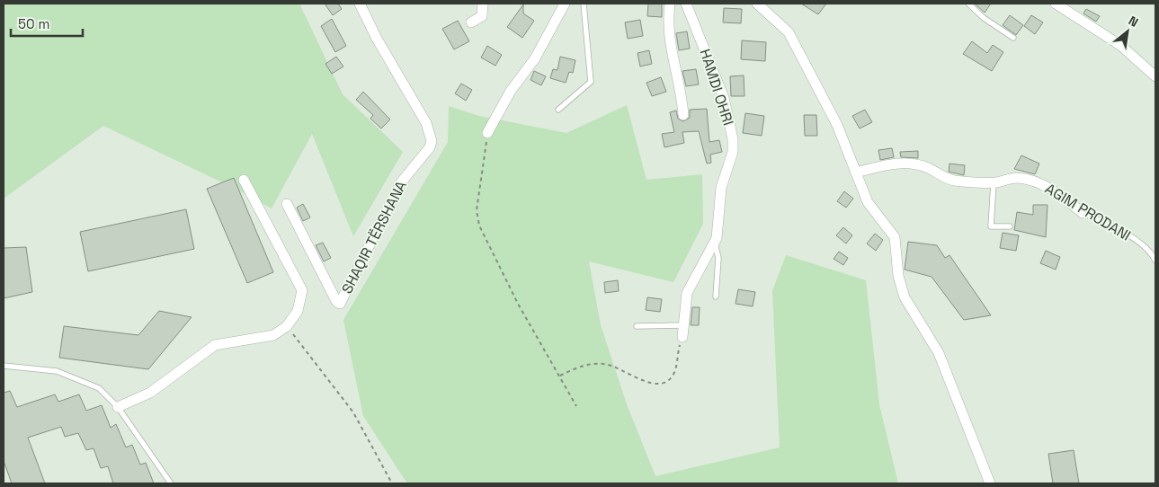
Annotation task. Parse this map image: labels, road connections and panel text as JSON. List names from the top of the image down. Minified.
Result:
{"streets":{"street":["HAMDI OHRI","AGIM PRODANI","SHAQIR TËRSHANA"]},"scale_bar":"50 m","north":"top right"}
